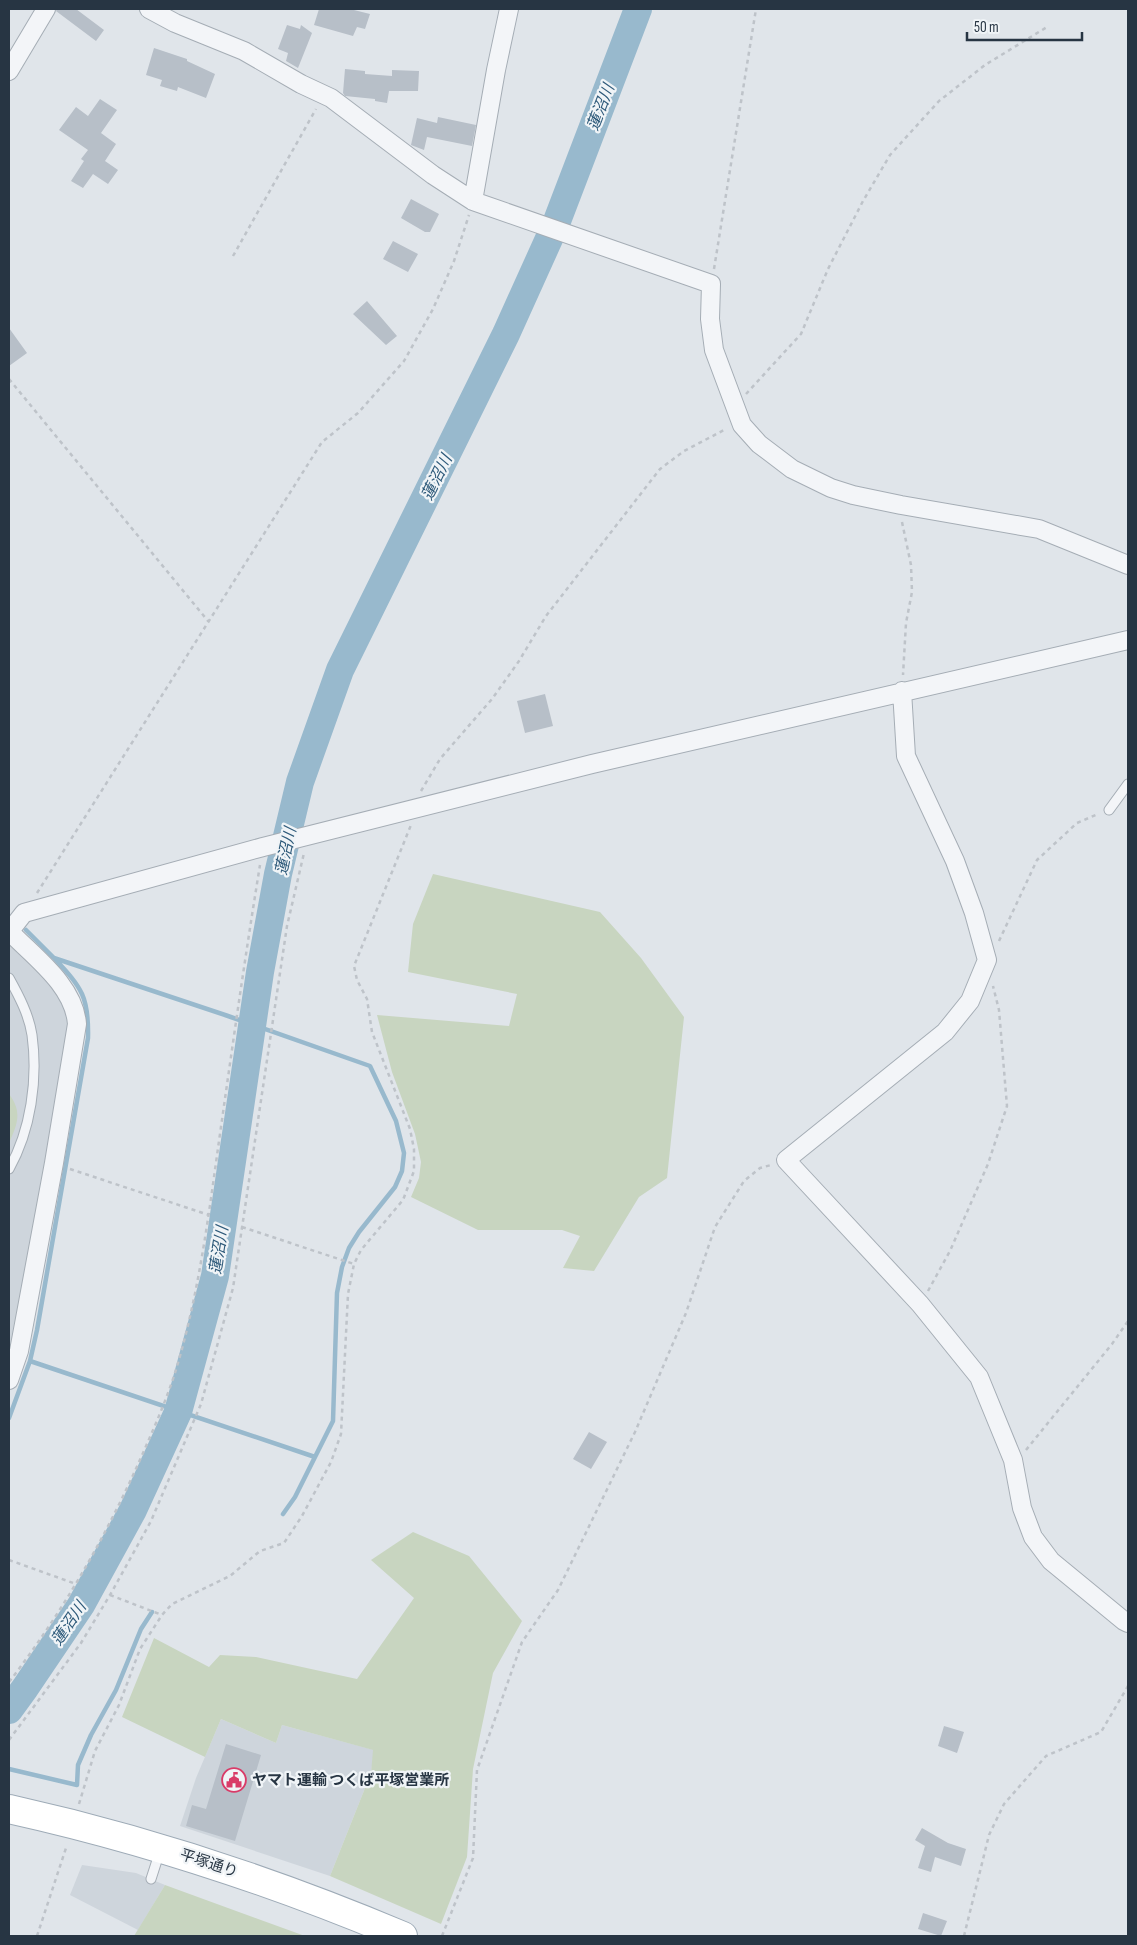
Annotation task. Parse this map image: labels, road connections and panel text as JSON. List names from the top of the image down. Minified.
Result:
{"streets":{"main road":["平塚通り"]},"water":["蓮沼川"],"places":{"public building":["ヤマト運輸 つくば平塚営業所"]},"scale_bar":"50 m"}
